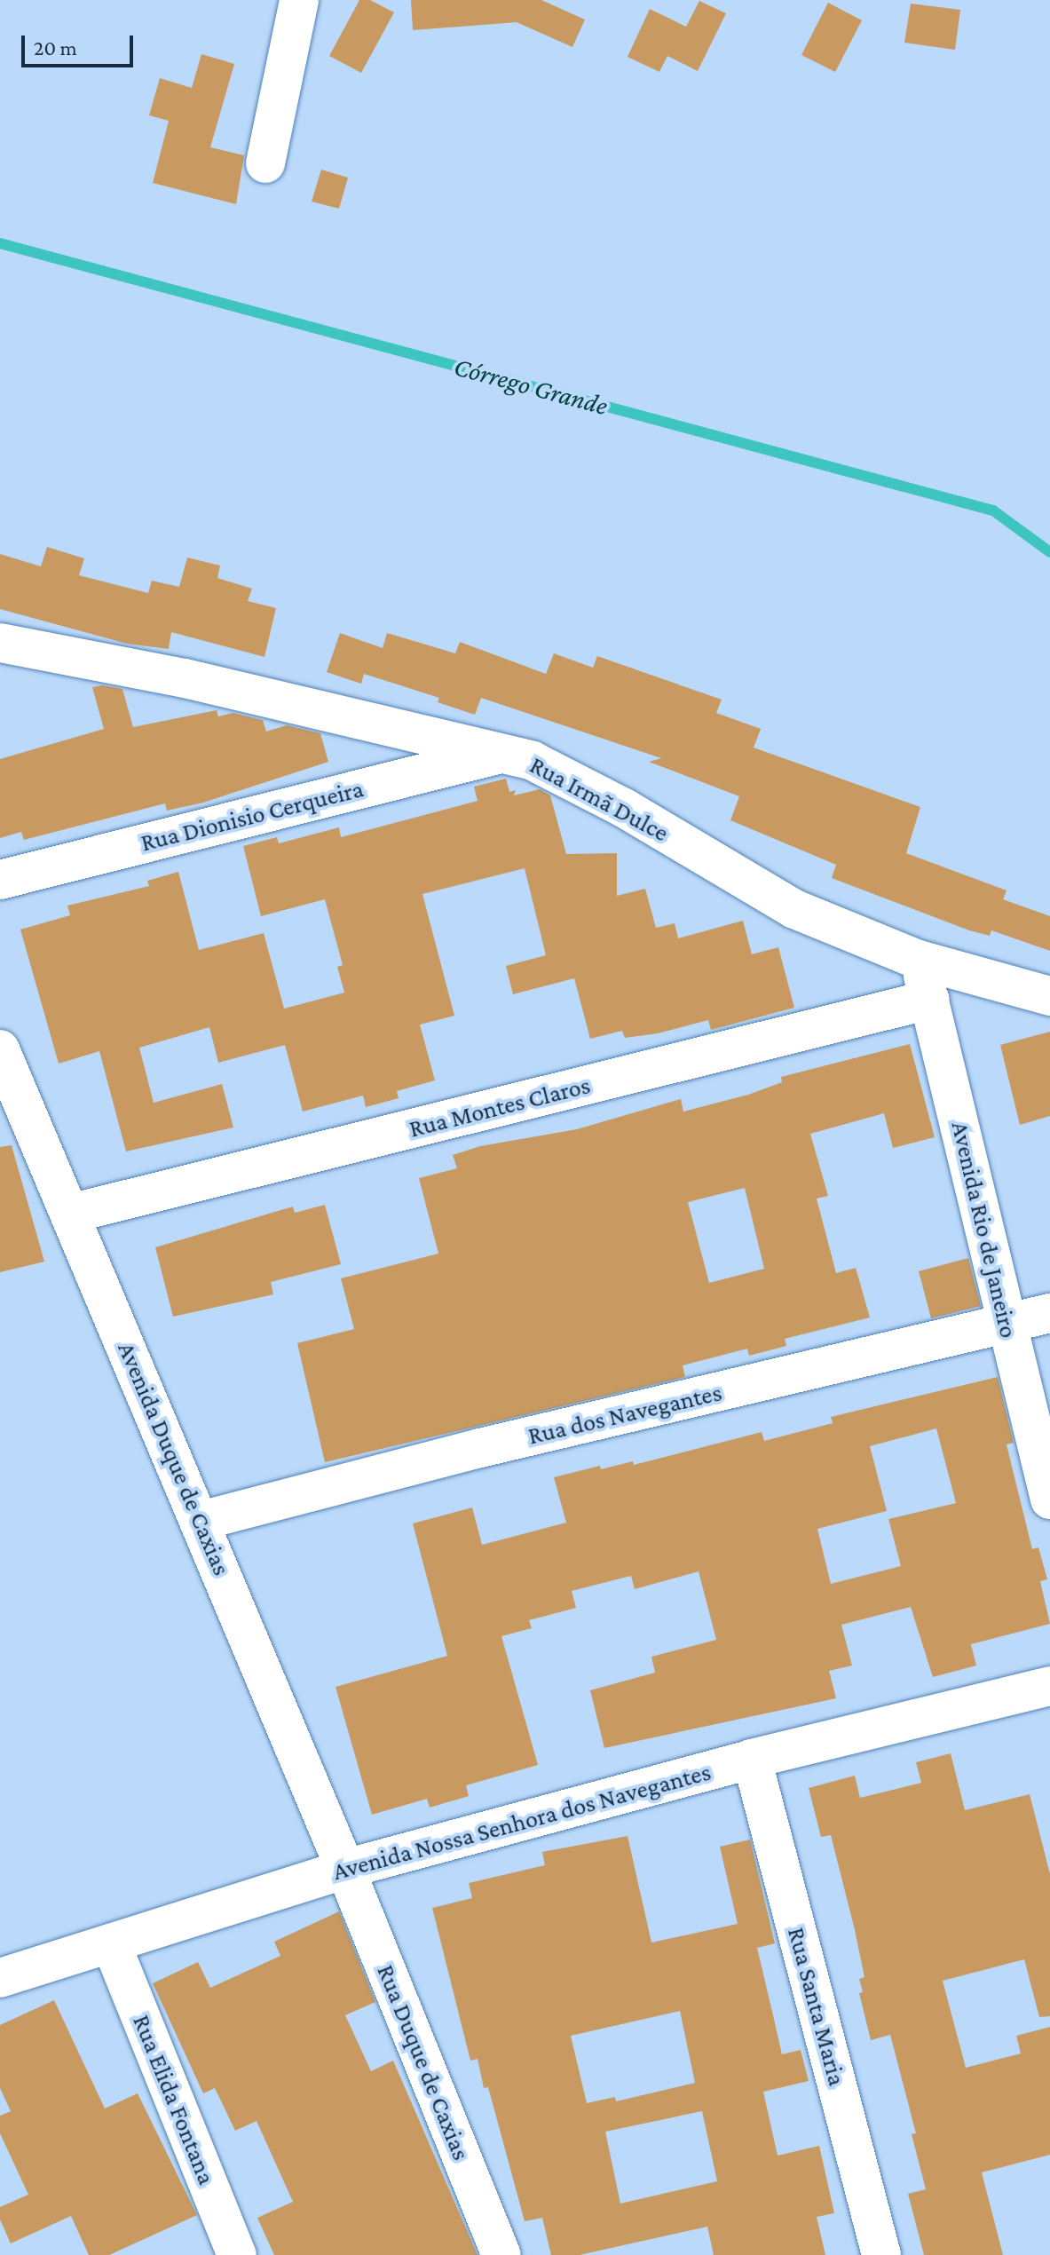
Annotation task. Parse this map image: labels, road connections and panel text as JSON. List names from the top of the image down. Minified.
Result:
{"streets":{"street":["Rua Irmã Dulce","Rua Dionisio Cerqueira","Rua Montes Claros","Avenida Rio de Janeiro","Rua dos Navegantes","Avenida Duque de Caxias","Avenida Nossa Senhora dos Navegantes","Rua Santa Maria","Rua Duque de Caxias","Rua Elida Fontana"]},"crossings":[["Rua Irmã Dulce","Rua Dionisio Cerqueira"],["Rua Irmã Dulce","Avenida Rio de Janeiro"],["Rua Montes Claros","Avenida Rio de Janeiro"],["Rua Montes Claros","Avenida Duque de Caxias"],["Avenida Rio de Janeiro","Rua dos Navegantes"],["Rua dos Navegantes","Avenida Duque de Caxias"],["Avenida Duque de Caxias","Avenida Nossa Senhora dos Navegantes"],["Avenida Duque de Caxias","Rua Duque de Caxias"],["Avenida Nossa Senhora dos Navegantes","Rua Santa Maria"],["Avenida Nossa Senhora dos Navegantes","Rua Duque de Caxias"],["Avenida Nossa Senhora dos Navegantes","Rua Elida Fontana"]],"water":["Córrego Grande"],"scale_bar":"20 m"}
